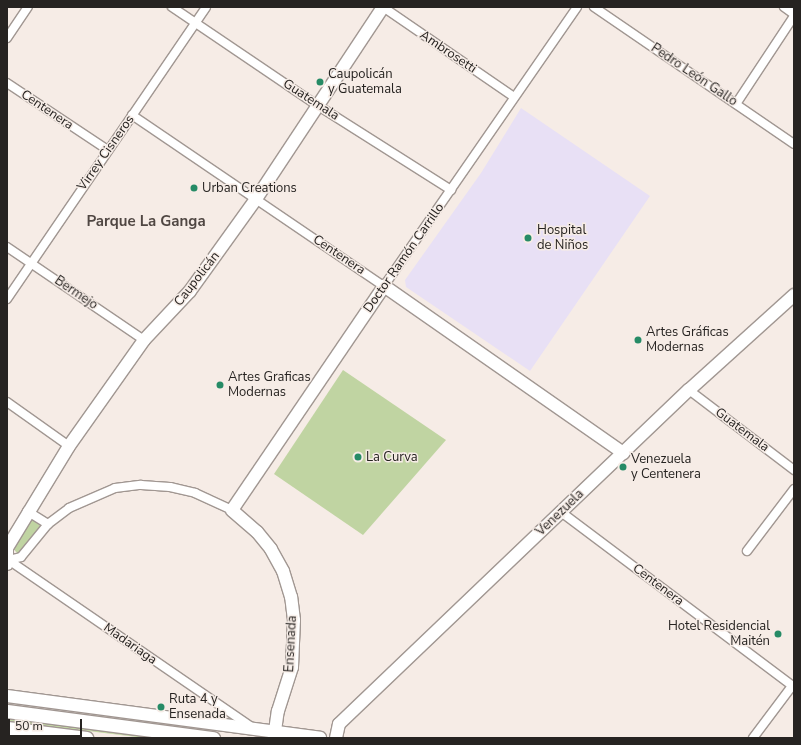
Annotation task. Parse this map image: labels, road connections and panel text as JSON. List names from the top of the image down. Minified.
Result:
{"streets":{"street":["Ambrosetti","Pedro León Gallo","Guatemala","Centenera","Virrey Cisneros","Doctor Ramón Carrillo","Caupolicán","Bermejo","Venezuela","Madariaga","Ensenada"]},"crossings":[["Ambrosetti","Doctor Ramón Carrillo"],["Ambrosetti","Caupolicán"],["Guatemala","Virrey Cisneros"],["Guatemala","Doctor Ramón Carrillo"],["Guatemala","Caupolicán"],["Guatemala","Venezuela"],["Centenera","Virrey Cisneros"],["Centenera","Doctor Ramón Carrillo"],["Centenera","Caupolicán"],["Centenera","Venezuela"],["Virrey Cisneros","Bermejo"],["Doctor Ramón Carrillo","Ensenada"],["Caupolicán","Bermejo"],["Caupolicán","Madariaga"],["Caupolicán","Ensenada"],["Madariaga","Ensenada"]],"districts":["Parque La Ganga"],"places":["Caupolicán y Guatemala","Urban Creations","Hospital de Niños","Artes Gráficas Modernas","Artes Graficas Modernas","La Curva","Venezuela y Centenera","Hotel Residencial Maitén","Ruta 4 y Ensenada"],"scale_bar":"50 m"}
